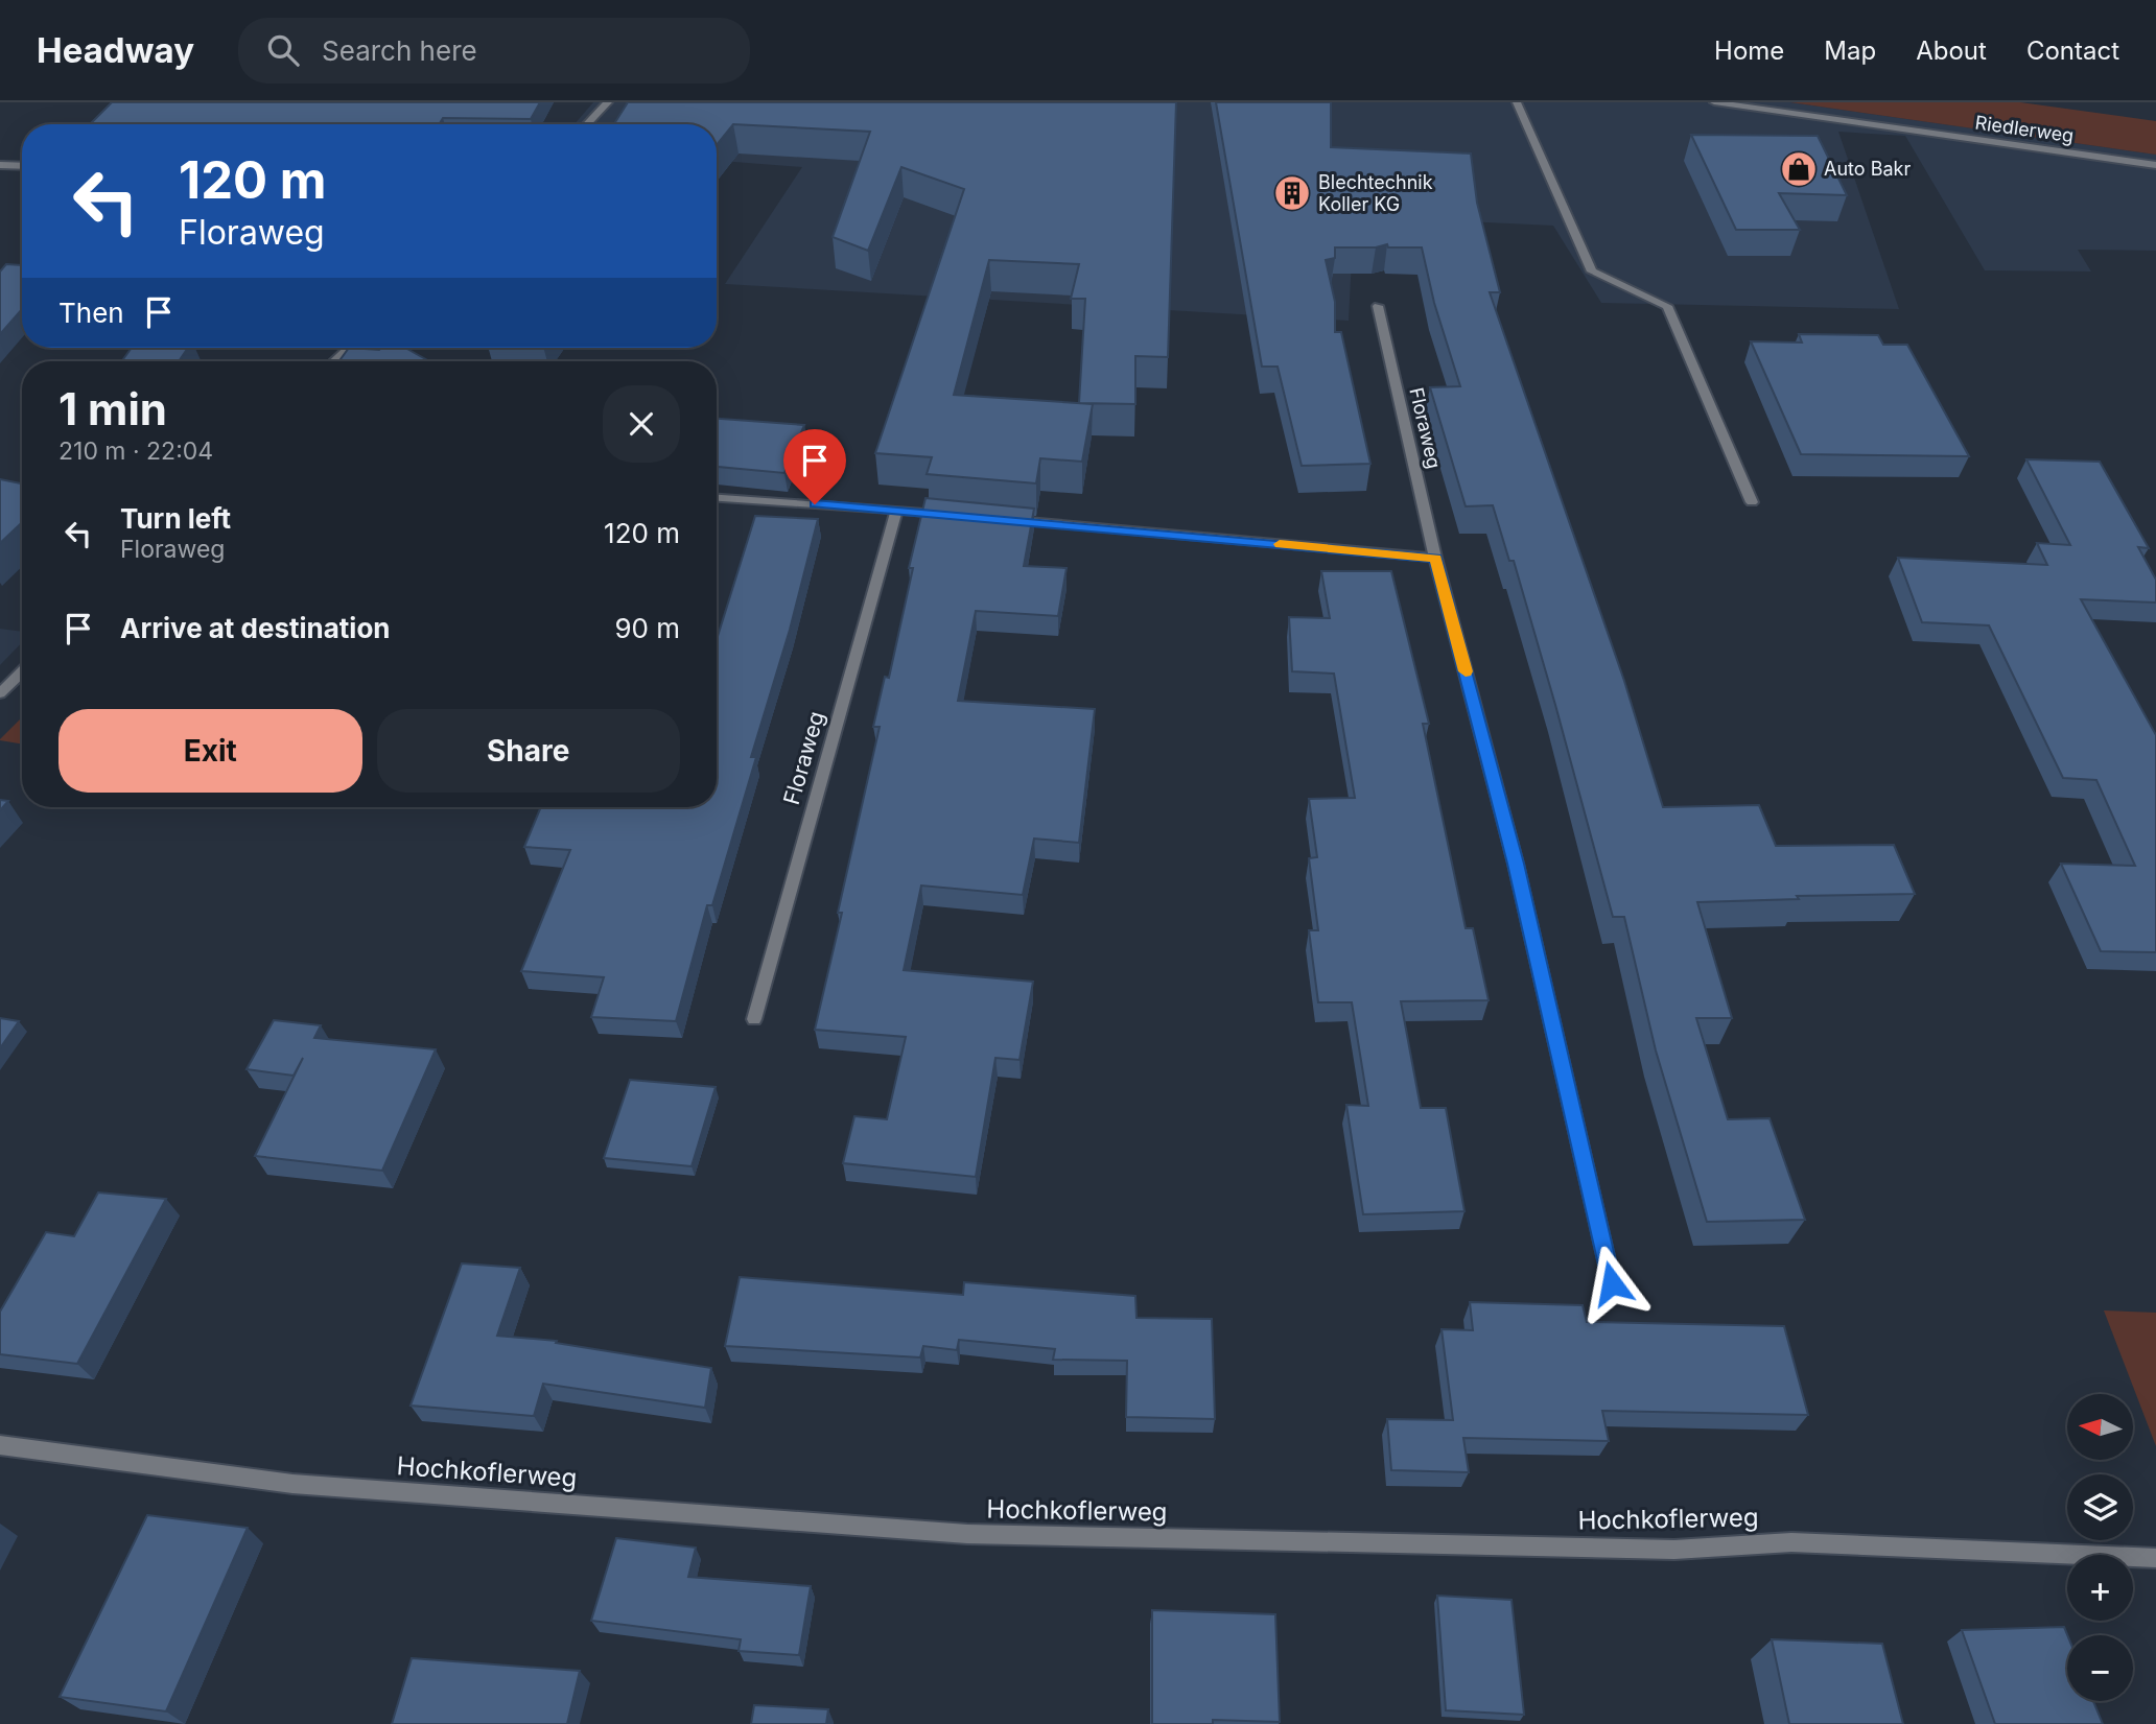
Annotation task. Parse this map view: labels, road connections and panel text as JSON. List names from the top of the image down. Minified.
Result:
{"streets":{"street":["Riedlerweg","Floraweg","Hochkoflerweg"]},"places":{"shop":["Auto Bakr"],"building":["Blechtechnik Koller KG"]},"north":"left","page":{"header":"Headway","search":"Search here","nav":["Home","Map","About","Contact"],"turn":["120 m","Floraweg"],"then":"Then","heading":["1 min","210 m · 22:04"],"list":[{"name":"Turn left","note":"Floraweg","value":"120 m"},{"name":"Arrive at destination","value":"90 m"}],"buttons":["Exit","Share"],"map_buttons":["+","−"]}}
